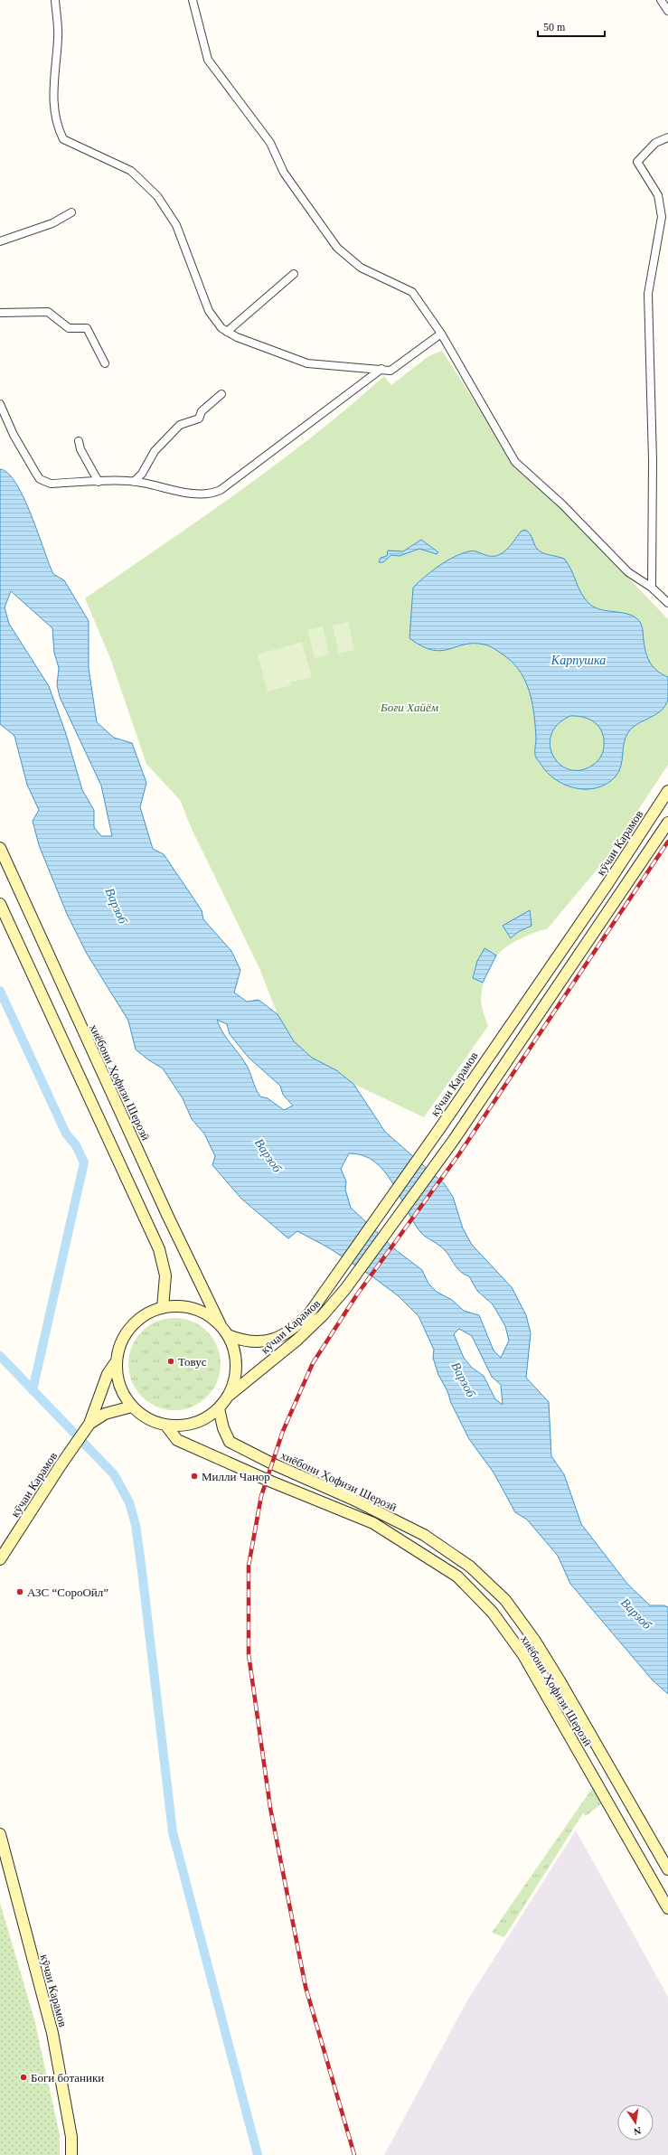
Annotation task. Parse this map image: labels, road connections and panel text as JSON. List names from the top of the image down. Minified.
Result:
{"streets":{"main road":["кӯчаи Карамов","хиёбони Ҳофизи Шерозӣ"]},"crossings":[["кӯчаи Карамов","хиёбони Ҳофизи Шерозӣ"]],"water":["Карпушка","Варзоб"],"parks":["Боғи Хайём"],"places":["Товус","Милли Чанор","АЗС “СороОйл”","Боги ботаники"],"scale_bar":"50 m","north":"bottom"}
